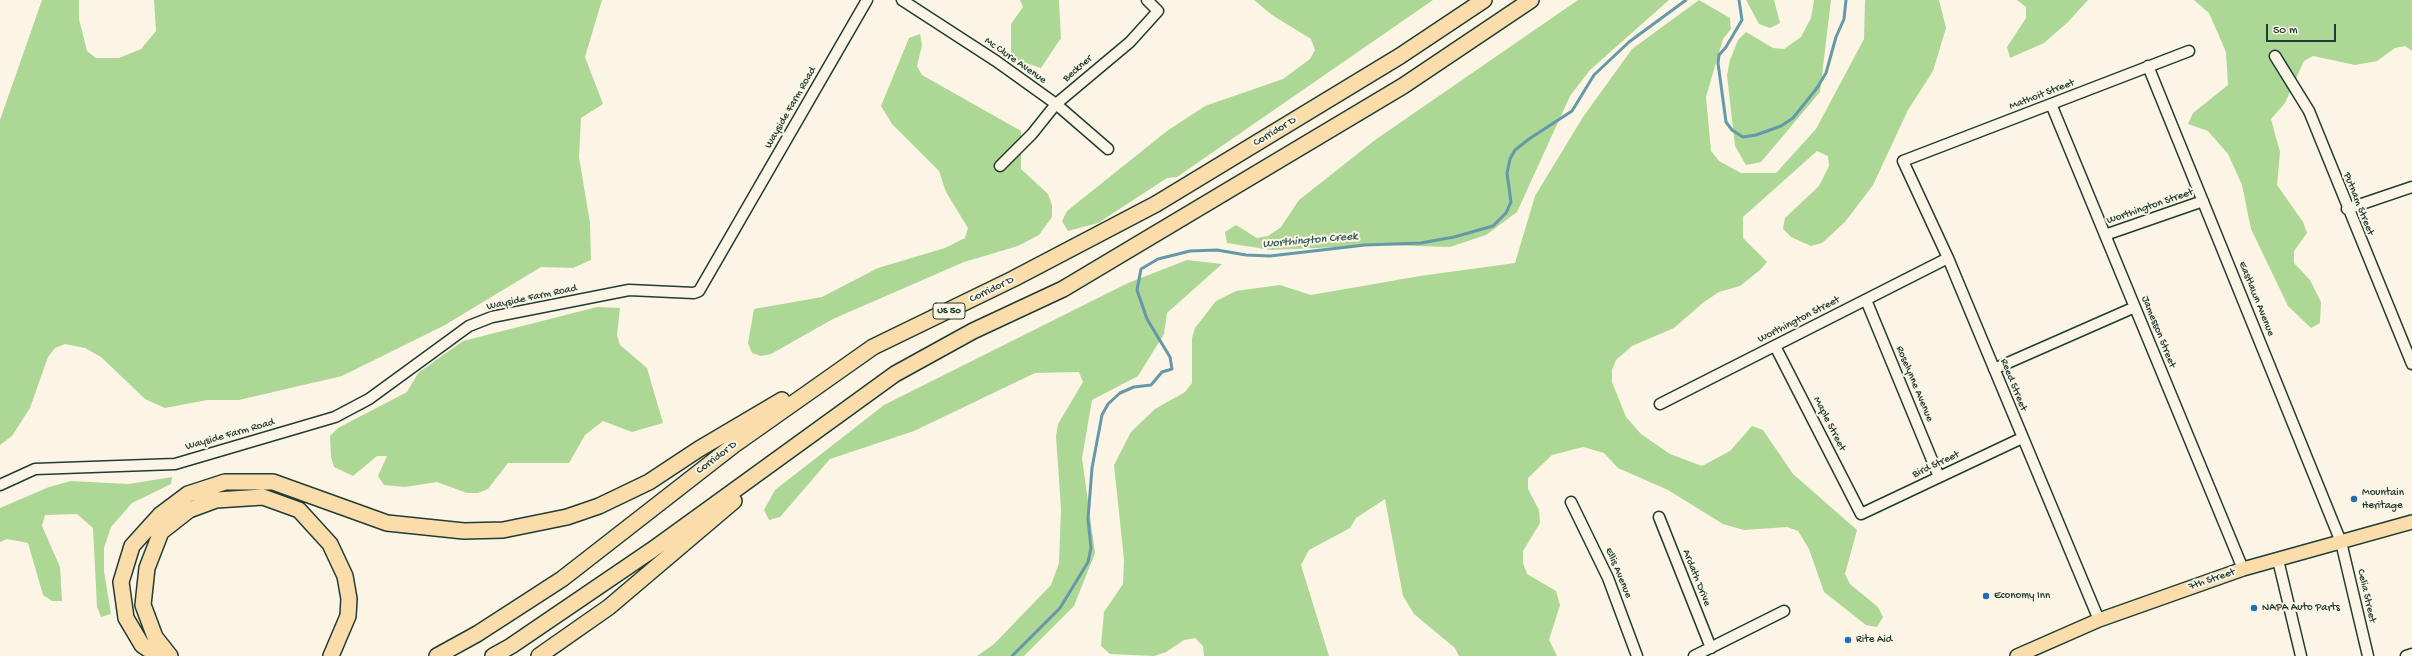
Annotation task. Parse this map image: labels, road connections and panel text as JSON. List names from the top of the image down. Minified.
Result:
{"streets":{"highway":["Corridor D","US 50"],"main road":["7th Street"],"street":["Mc Clure Avenue","Beckner","Mathoit Street","Wayside Farm Road","Putnam Street","Worthington Street","Eastlawn Avenue","Jamesson Street","Roselynne Avenue","Reed Street","Maple Street","Bird Street","Ellis Avenue","Ardath Drive","Celia Street"]},"crossings":[["Mc Clure Avenue","Beckner"],["Mathoit Street","Eastlawn Avenue"],["Mathoit Street","Jamesson Street"],["Mathoit Street","Reed Street"],["Worthington Street","Eastlawn Avenue"],["Worthington Street","Jamesson Street"],["Worthington Street","Roselynne Avenue"],["Worthington Street","Reed Street"],["Worthington Street","Maple Street"],["Eastlawn Avenue","7th Street"],["Eastlawn Avenue","Celia Street"],["Jamesson Street","7th Street"],["Roselynne Avenue","Bird Street"],["Reed Street","Bird Street"],["Reed Street","7th Street"],["Maple Street","Bird Street"],["7th Street","Celia Street"]],"water":["Worthington Creek"],"places":["Mountain Heritage","Economy Inn","NAPA Auto Parts","Rite Aid"],"scale_bar":"50 m"}
